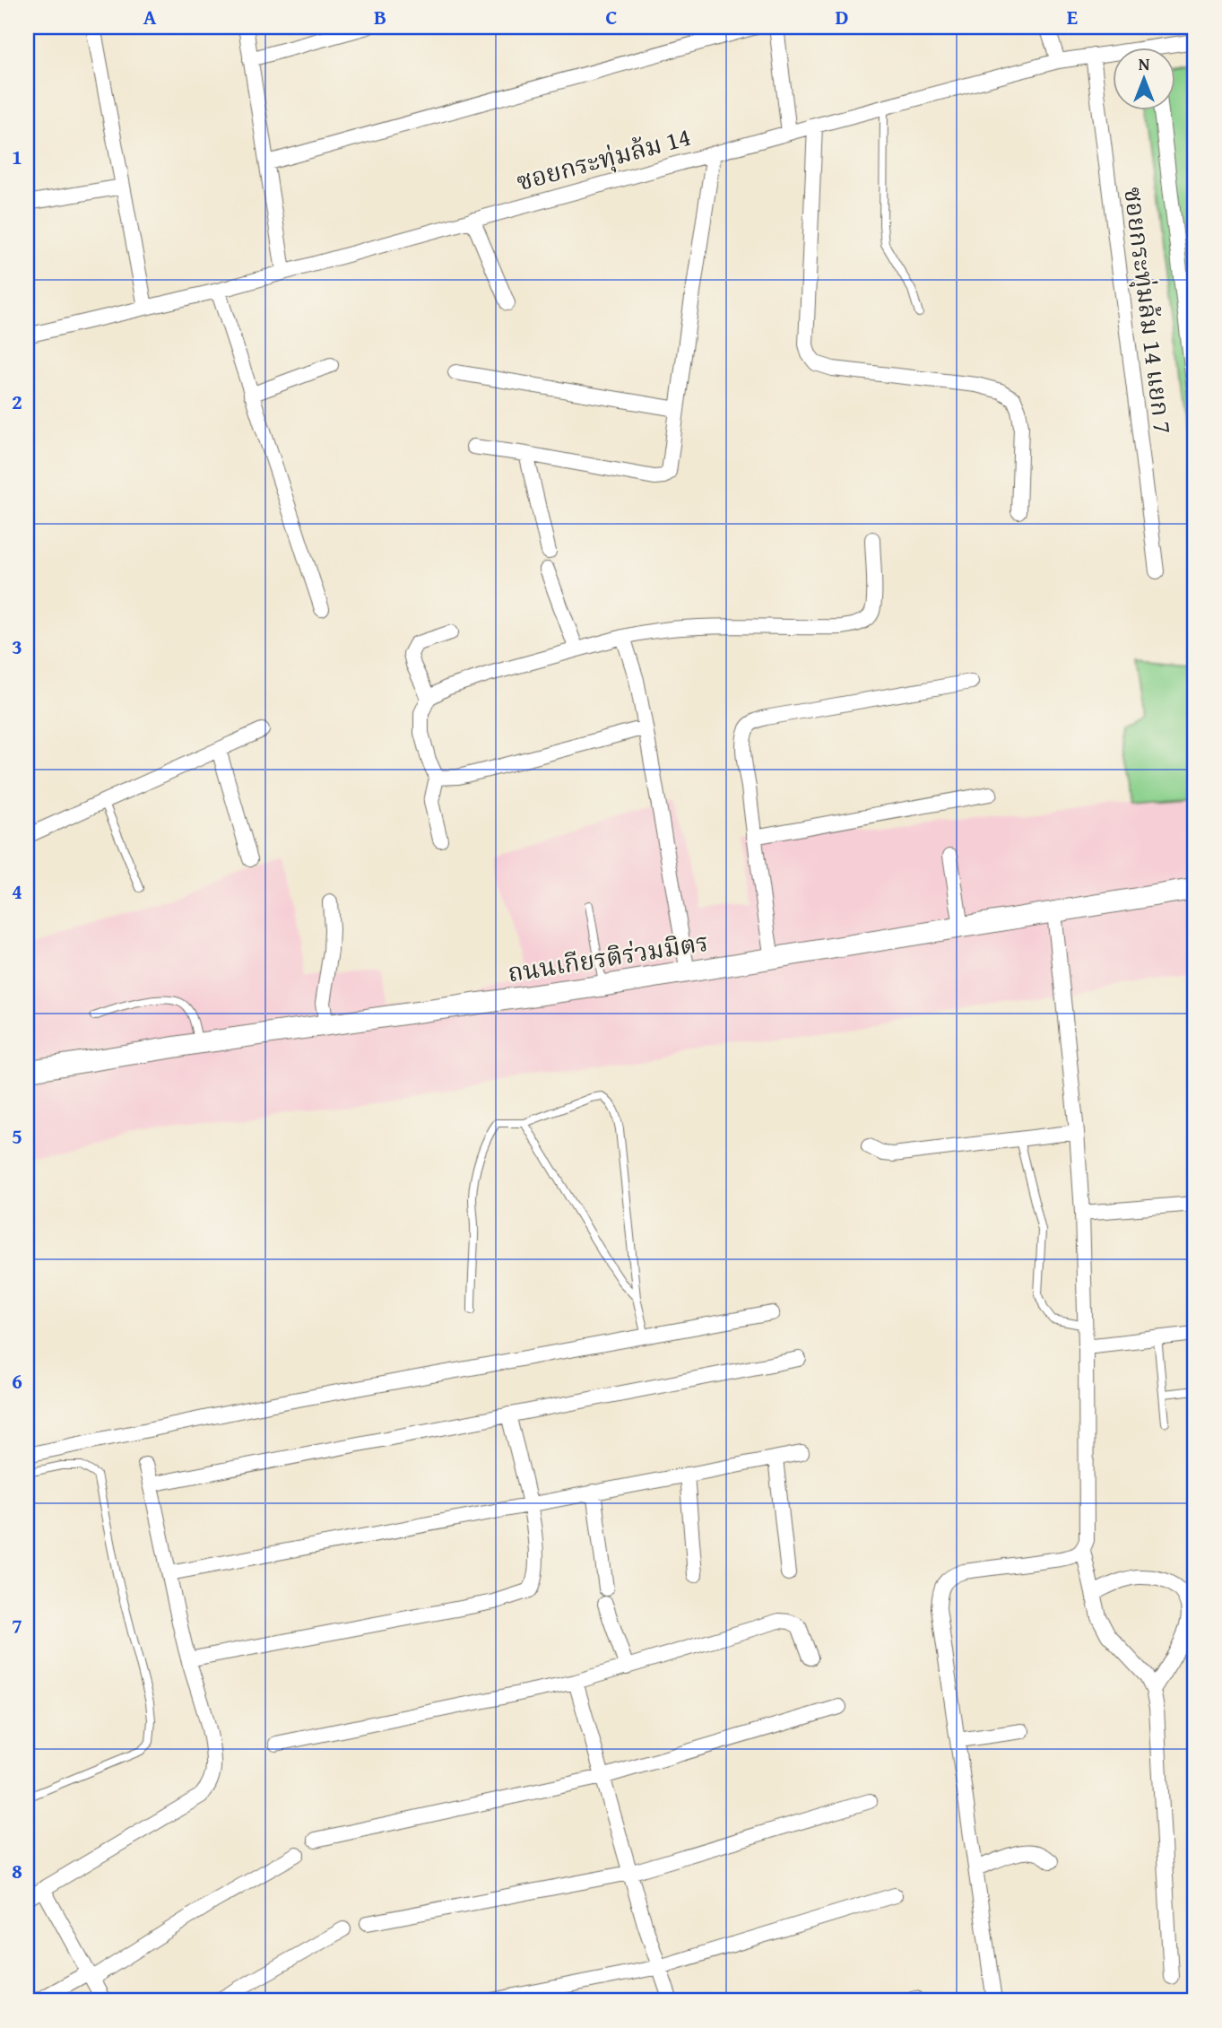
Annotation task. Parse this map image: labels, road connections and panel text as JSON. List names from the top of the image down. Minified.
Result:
{"streets":{"street":["ซอยกระทุ่มล้ม 14","ซอยกระทุ่มล้ม 14 แยก 7","ถนนเกียรติร่วมมิตร"]},"crossings":[["ซอยกระทุ่มล้ม 14","ซอยกระทุ่มล้ม 14 แยก 7"]],"north":"top","grid":{"columns":["A","B","C","D","E"],"rows":["1","2","3","4","5","6","7","8"]}}
